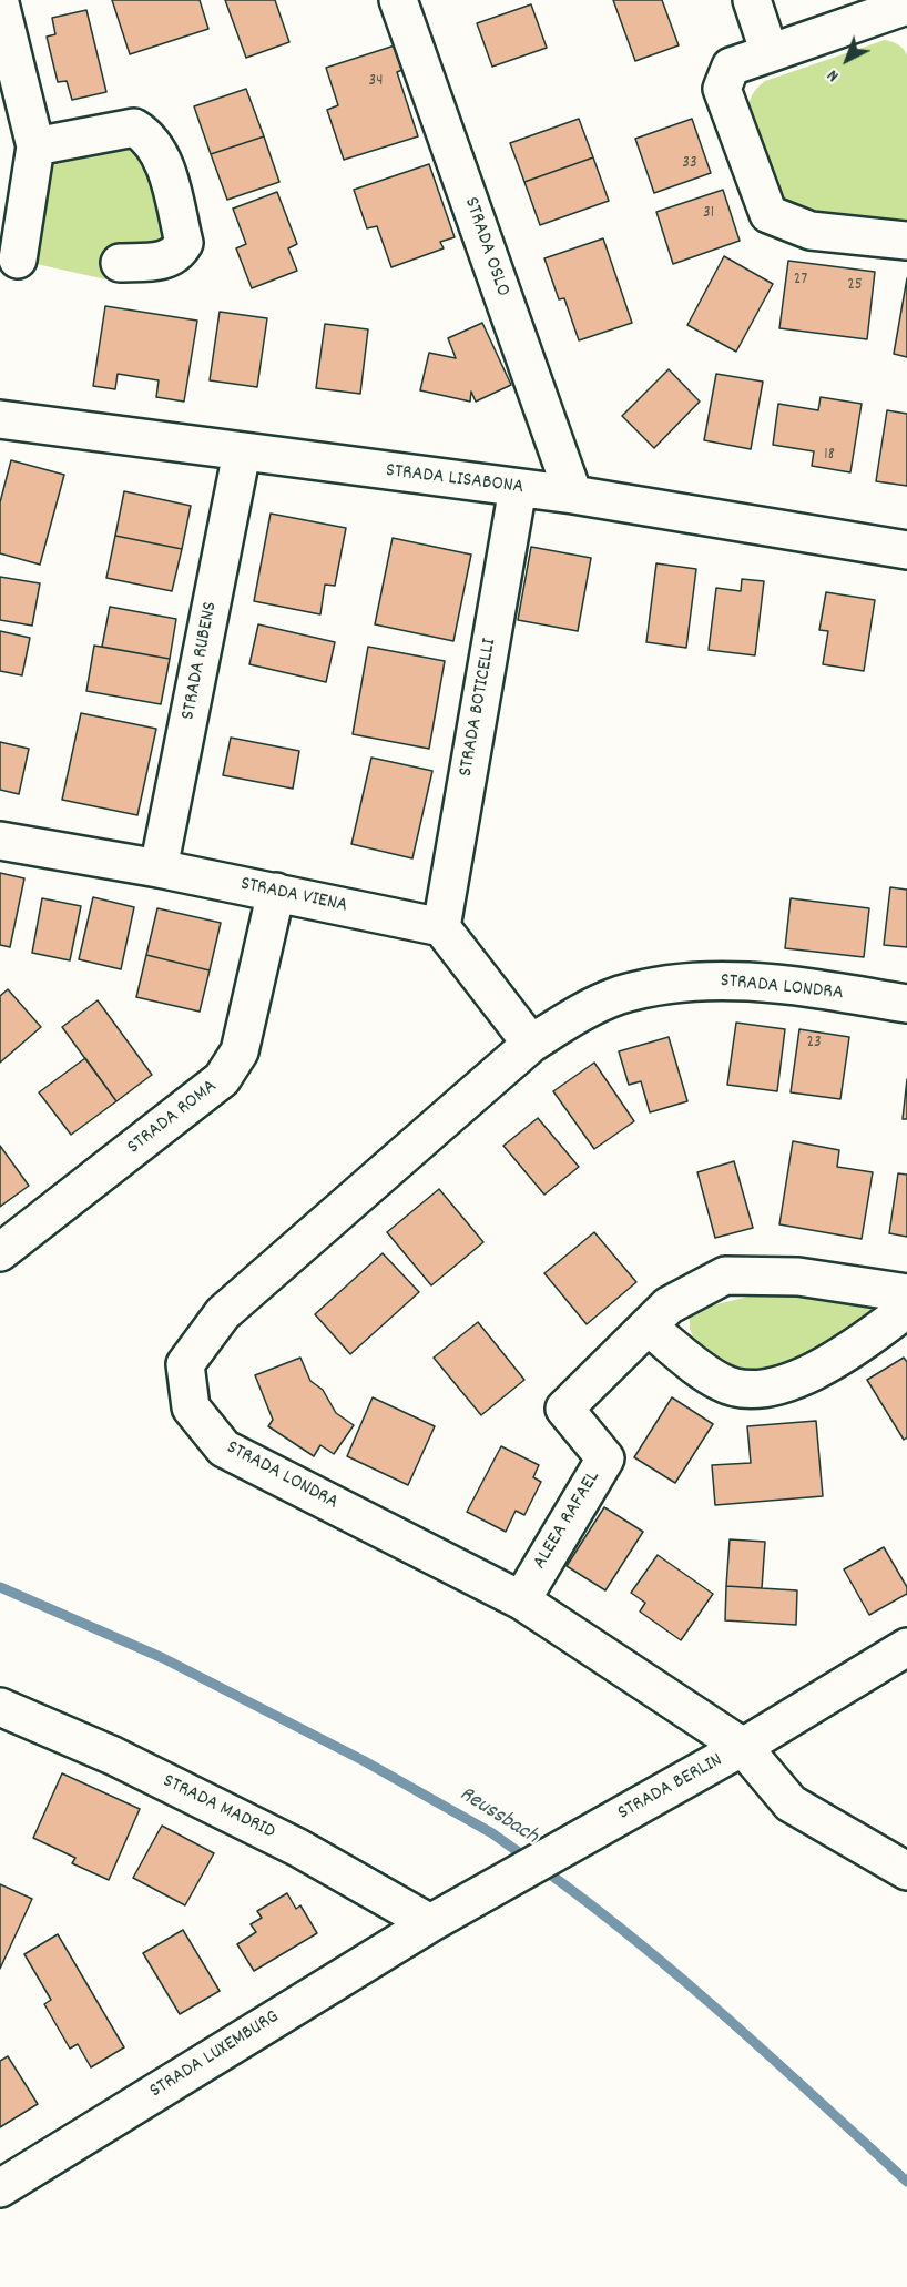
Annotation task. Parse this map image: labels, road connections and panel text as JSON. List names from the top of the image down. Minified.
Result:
{"streets":{"street":["STRADA OSLO","STRADA LISABONA","STRADA RUBENS","STRADA BOTICELLI","STRADA VIENA","STRADA LONDRA","STRADA ROMA","ALEEA RAFAEL","STRADA BERLIN","STRADA MADRID","STRADA LUXEMBURG"]},"crossings":[["STRADA OSLO","STRADA LISABONA"],["STRADA LISABONA","STRADA RUBENS"],["STRADA LISABONA","STRADA BOTICELLI"],["STRADA RUBENS","STRADA VIENA"],["STRADA BOTICELLI","STRADA VIENA"],["STRADA VIENA","STRADA ROMA"],["STRADA LONDRA","ALEEA RAFAEL"],["STRADA LONDRA","STRADA BERLIN"],["STRADA BERLIN","STRADA MADRID"],["STRADA BERLIN","STRADA LUXEMBURG"],["STRADA MADRID","STRADA LUXEMBURG"]],"water":["Reussbach"],"house_numbers":["34","33","31","27","25","18","23"],"north":"bottom left"}
